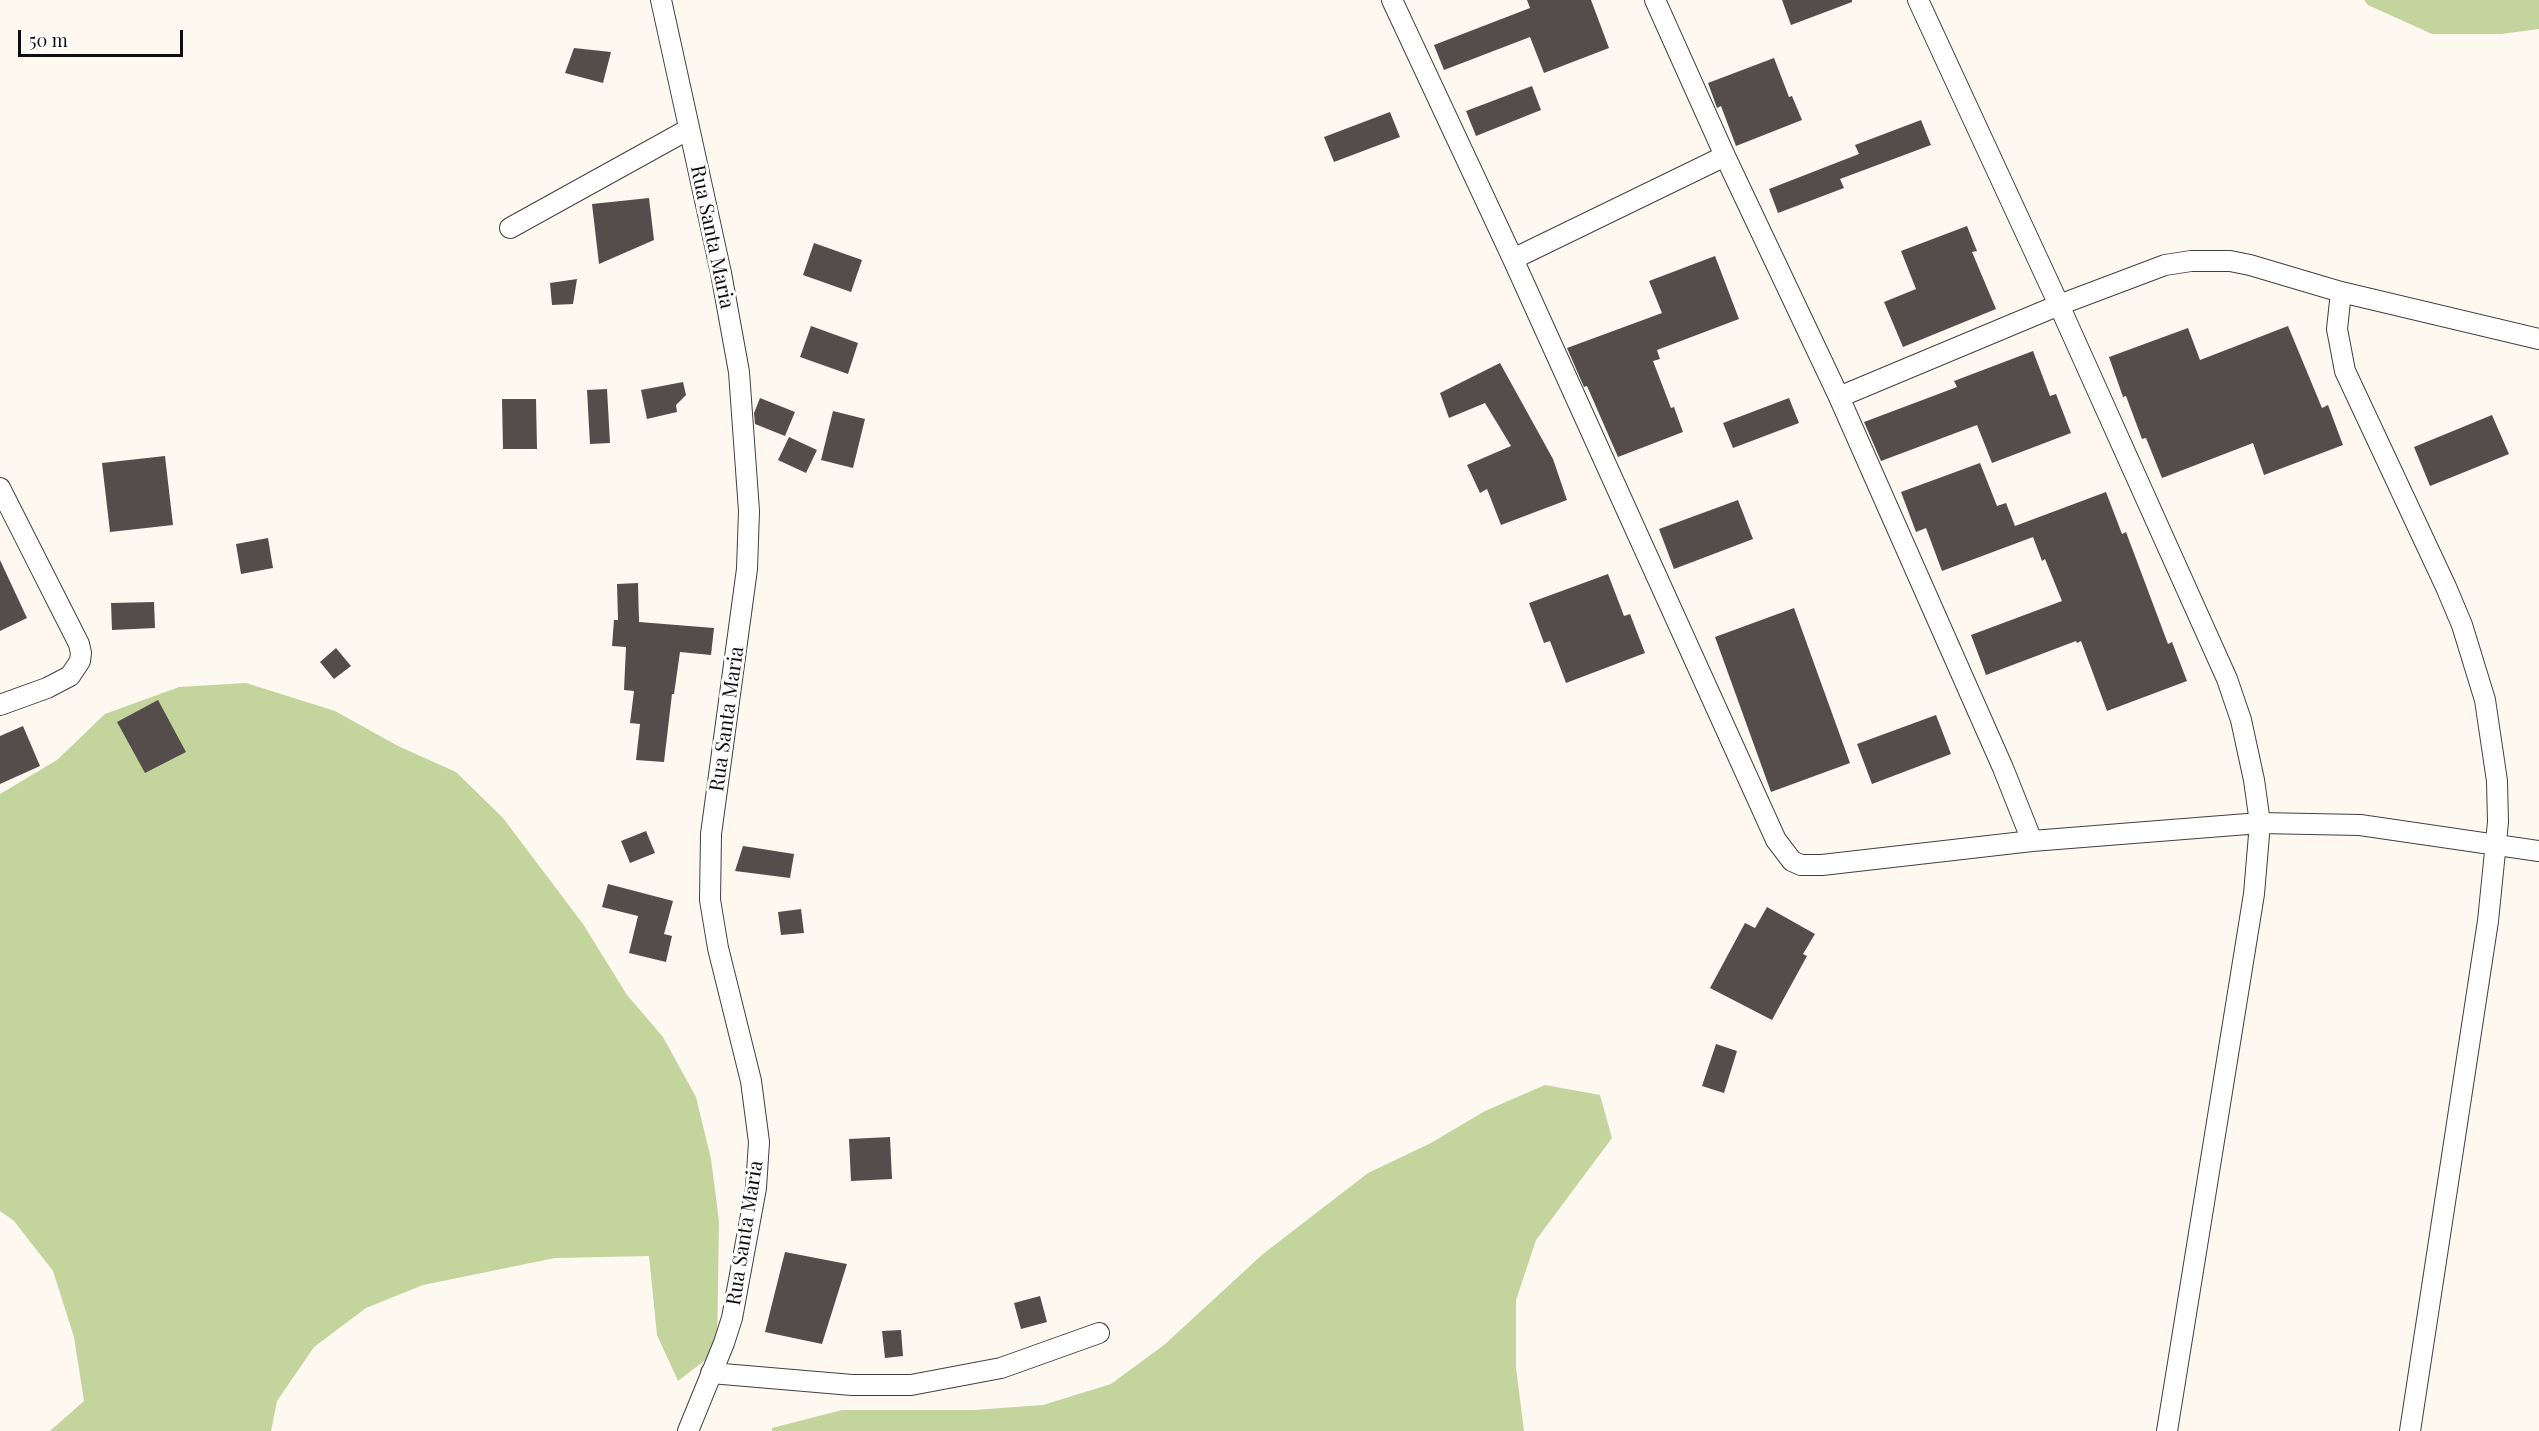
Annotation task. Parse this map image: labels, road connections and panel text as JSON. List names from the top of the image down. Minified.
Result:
{"streets":{"street":["Rua Santa Maria"]},"scale_bar":"50 m"}
